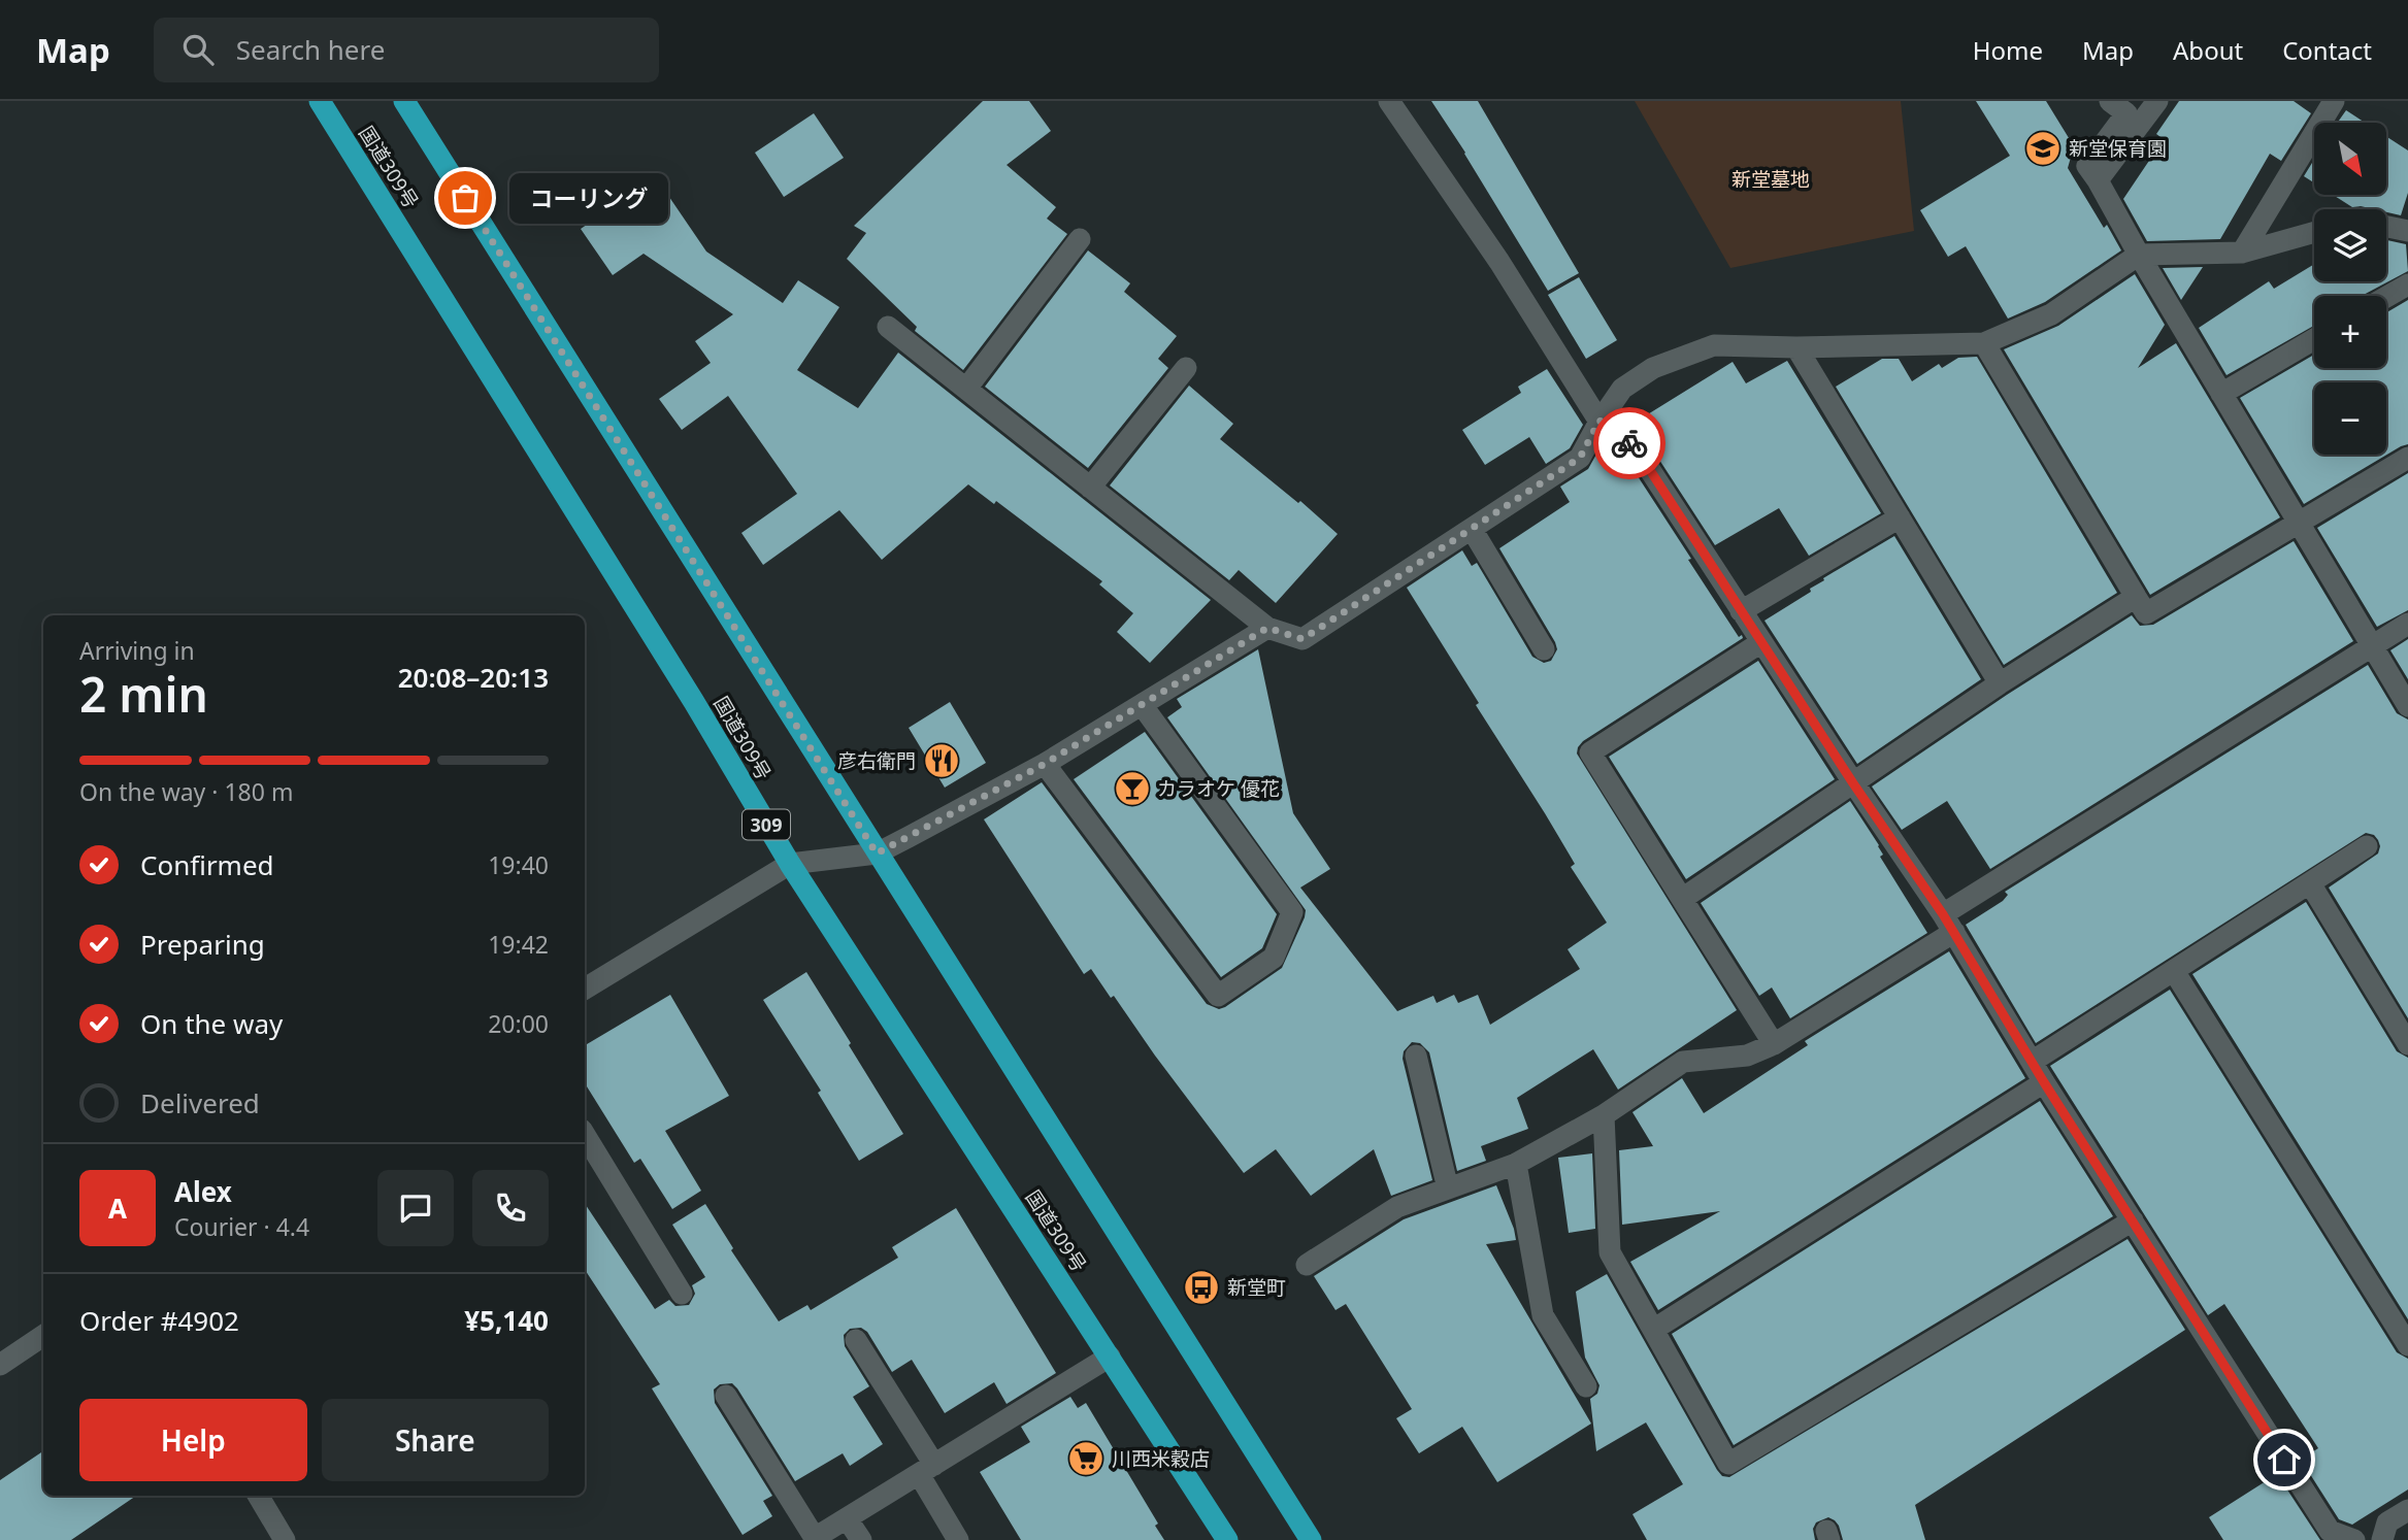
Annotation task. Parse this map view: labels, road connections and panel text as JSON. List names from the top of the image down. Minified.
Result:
{"streets":{"highway":["国道309号","309"]},"parks":["新堂墓地"],"places":{"school or university":["新堂保育園"],"other":["コーリング"],"restaurant":["彦右衛門"],"bar":["カラオケ 優花"],"bus stop":["新堂町"],"supermarket":["川西米穀店"]},"north":"bottom right","page":{"header":"Map","search":"Search here","nav":["Home","Map","About","Contact"],"map_buttons":["+","−"],"bubble":"コーリング","heading":["2 min","Arriving in","20:08–20:13"],"panel":["Alex","Courier · 4.4","Order #4902","¥5,140"],"bar":"On the way · 180 m","list":[["Confirmed","19:40"],["Preparing","19:42"],["On the way","20:00"],"Delivered"],"round":"A","buttons":["Help","Share"]}}
